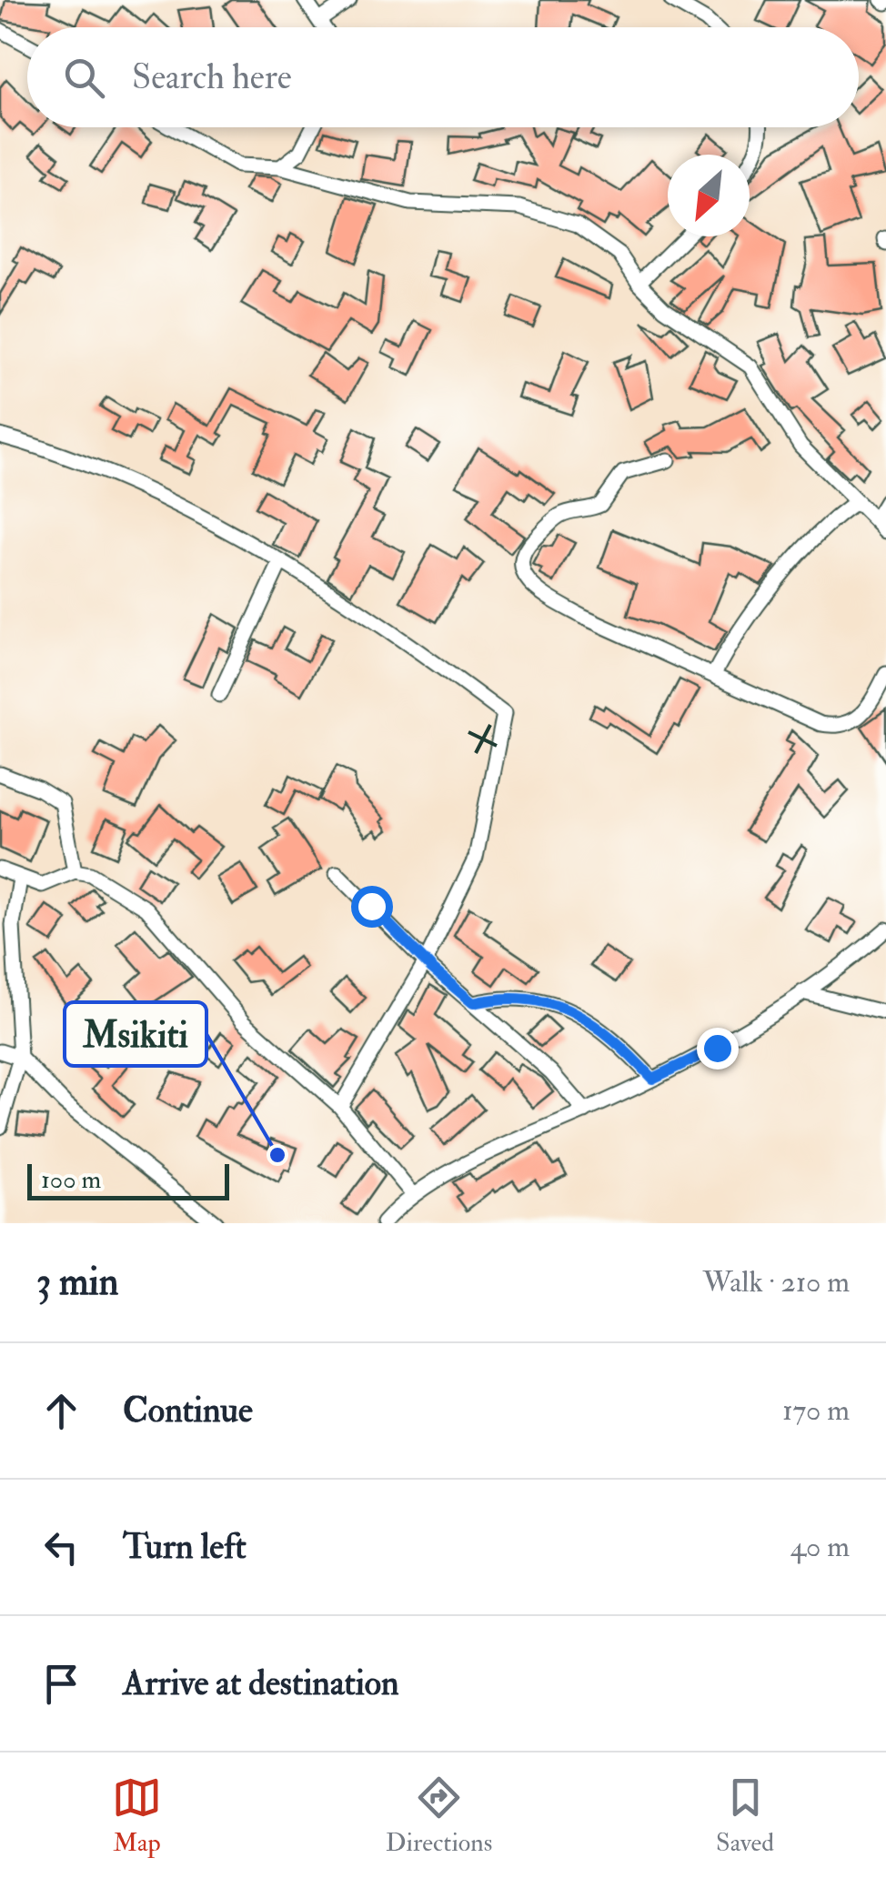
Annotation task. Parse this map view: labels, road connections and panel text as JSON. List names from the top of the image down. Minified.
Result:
{"places":["Msikiti"],"scale_bar":"100 m","north":"bottom left","page":{"search":"Search here","scale":"100 m","heading":["3 min","Walk · 210 m"],"list":[["Continue","170 m"],["Turn left","40 m"],"Arrive at destination"],"nav":["Map","Directions","Saved"]}}
